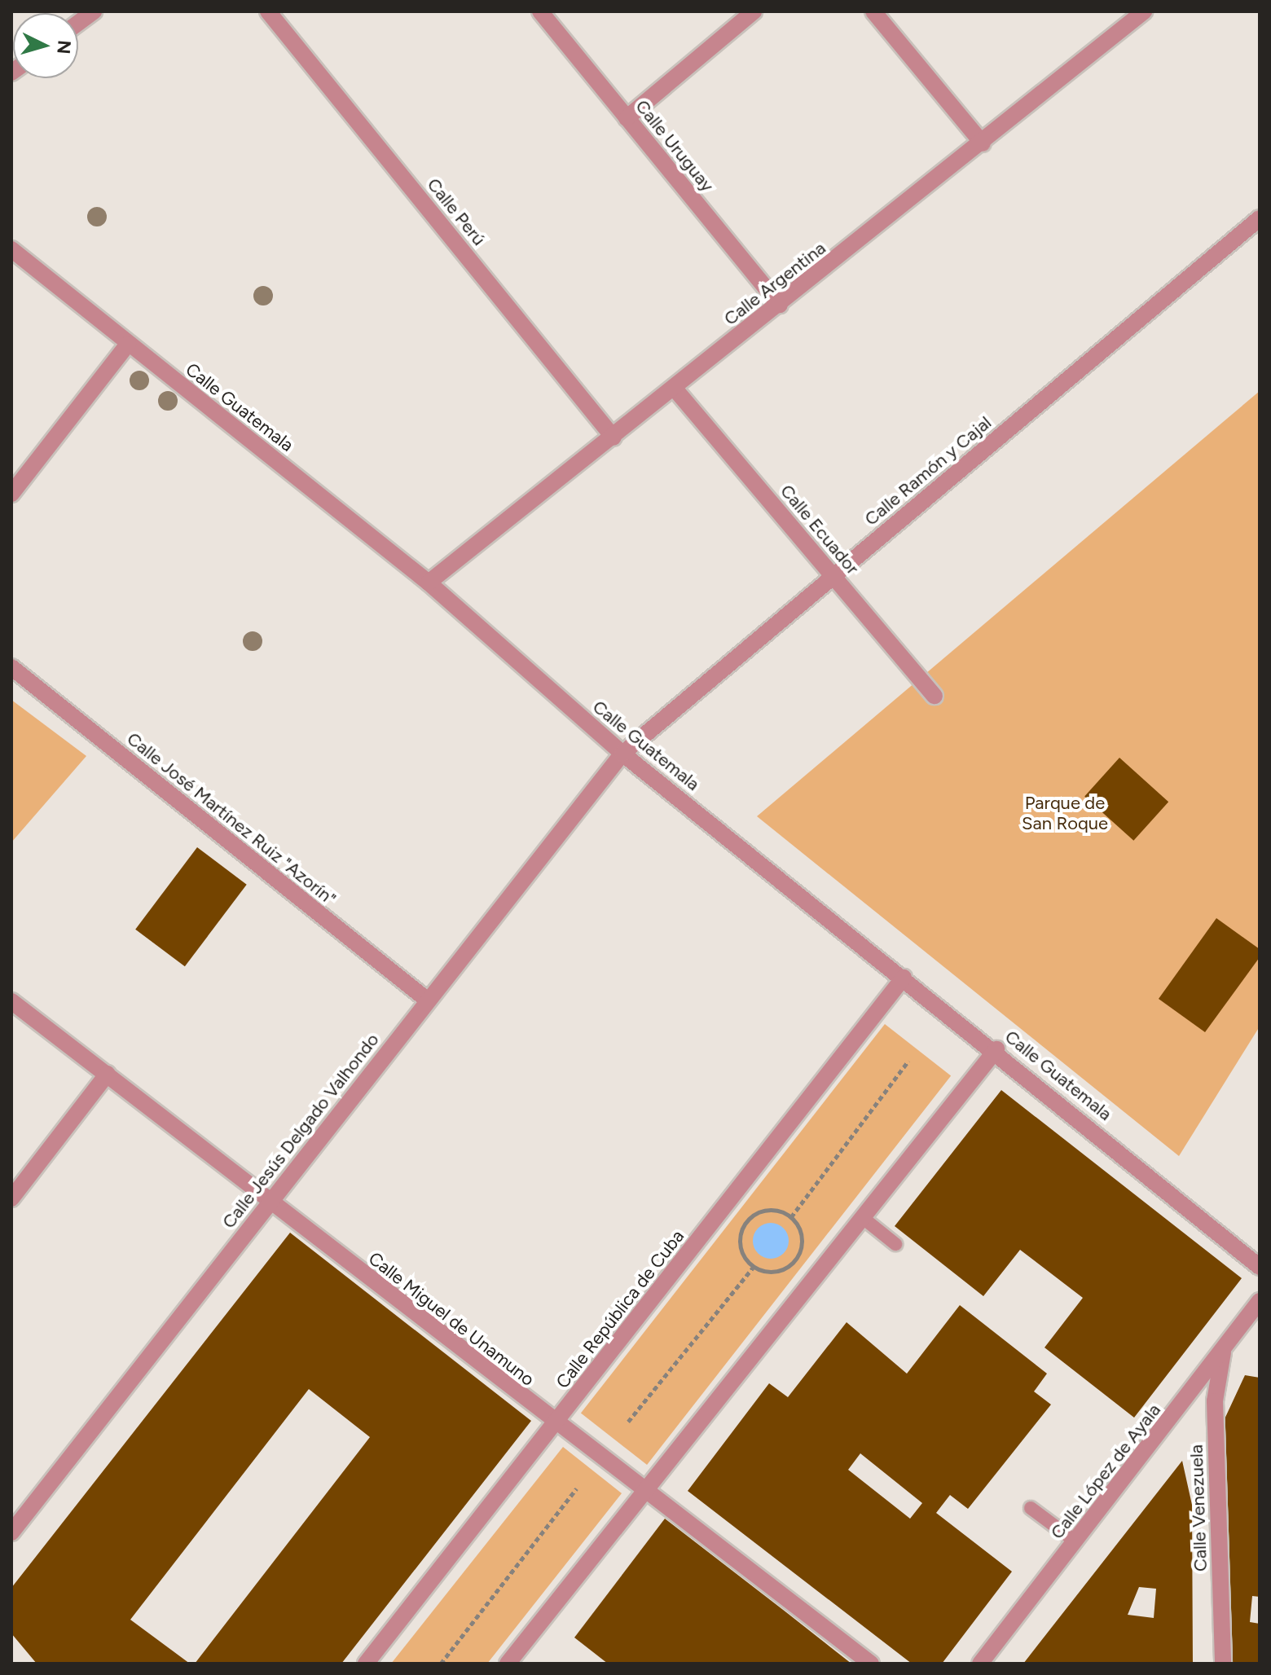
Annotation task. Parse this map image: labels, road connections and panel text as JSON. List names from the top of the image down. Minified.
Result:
{"streets":{"street":["Calle Uruguay","Calle Perú","Calle Argentina","Calle Guatemala","Calle Ramón y Cajal","Calle Ecuador","Calle José Martínez Ruiz \"Azorín\"","Calle Jesús Delgado Valhondo","Calle República de Cuba","Calle Miguel de Unamuno","Calle López de Ayala","Calle Venezuela"]},"crossings":[["Calle Uruguay","Calle Argentina"],["Calle Perú","Calle Argentina"],["Calle Argentina","Calle Guatemala"],["Calle Argentina","Calle Ecuador"],["Calle Guatemala","Calle Ramón y Cajal"],["Calle Guatemala","Calle Jesús Delgado Valhondo"],["Calle Guatemala","Calle República de Cuba"],["Calle Ramón y Cajal","Calle Ecuador"],["Calle Ramón y Cajal","Calle Jesús Delgado Valhondo"],["Calle José Martínez Ruiz \"Azorín\"","Calle Jesús Delgado Valhondo"],["Calle Jesús Delgado Valhondo","Calle Miguel de Unamuno"],["Calle República de Cuba","Calle Miguel de Unamuno"],["Calle López de Ayala","Calle Venezuela"]],"parks":["Parque de San Roque"],"north":"right"}
